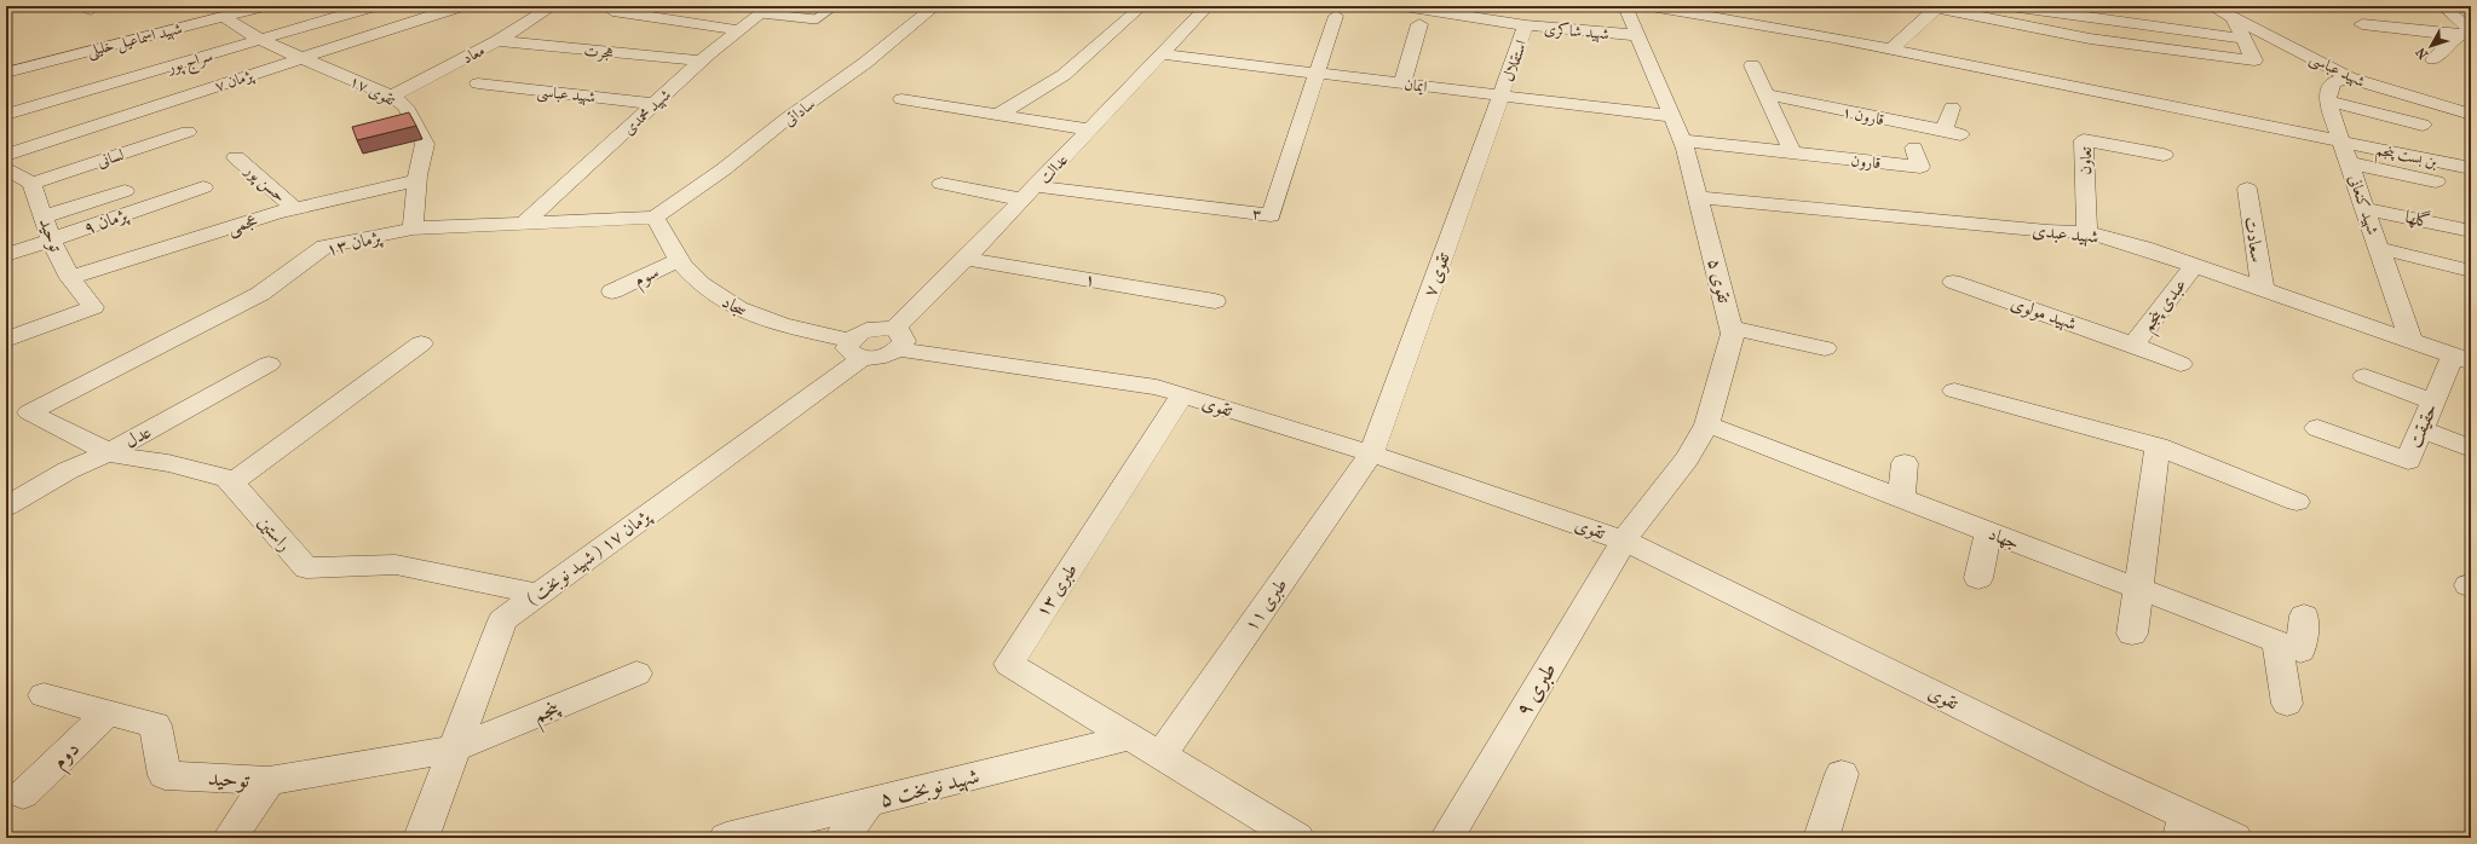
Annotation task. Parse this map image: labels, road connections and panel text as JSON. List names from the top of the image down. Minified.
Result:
{"streets":{"street":["شهید شاکری","شهید اسماعیل خلیلی","هجرت","معاد","سراج پور","استقلال","شهید عباسی","پژمان ۷","ایمان","تقوی ۱۷","شهید محمدی","ساداتی","قارون ۱","بن بست پنجم","لسانی","قارون","تعاون","عدالت","حسن پور","شهید کنعانی","۳","گلها","پژمان ۹","عجمی","شهید عبدی","توحید","سعادت","پژمان ۱۳","تقوی ۷","سوم","۱","تقوی ۵","عبدی پنجم","سجاد","شهید مولوی","تقوی","حقیقت","عدل","راستین","جهاد","پژمان ۱۷ ( شهید نوبخت )","طبری ۱۳","طبری ۱۱","طبری ۹","پنجم","دوم","شهید نوبخت ۵"]},"crossings":[["شهید شاکری","استقلال"],["شهید شاکری","تقوی ۵"],["شهید اسماعیل خلیلی","تقوی ۱۷"],["هجرت","معاد"],["هجرت","شهید محمدی"],["معاد","تقوی ۱۷"],["سراج پور","تقوی ۱۷"],["استقلال","ایمان"],["استقلال","تقوی ۷"],["شهید عباسی","شهید محمدی"],["پژمان ۷","تقوی ۱۷"],["ایمان","عدالت"],["ایمان","۳"],["ایمان","تقوی ۷"],["ایمان","تقوی ۵"],["تقوی ۱۷","عجمی"],["تقوی ۱۷","پژمان ۱۳"],["شهید محمدی","پژمان ۱۳"],["ساداتی","پژمان ۱۳"],["ساداتی","سجاد"],["بن بست پنجم","شهید کنعانی"],["لسانی","توحید"],["قارون","تقوی ۵"],["تعاون","شهید عبدی"],["عدالت","۳"],["عدالت","۱"],["عدالت","سجاد"],["عدالت","تقوی"],["حسن پور","عجمی"],["شهید کنعانی","گلها"],["شهید کنعانی","شهید عبدی"],["پژمان ۹","توحید"],["عجمی","توحید"],["شهید عبدی","سعادت"],["شهید عبدی","تقوی ۵"],["شهید عبدی","عبدی پنجم"],["شهید عبدی","حقیقت"],["توحید","پژمان ۱۷ ( شهید نوبخت )"],["توحید","پنجم"],["توحید","دوم"],["پژمان ۱۳","سجاد"],["پژمان ۱۳","راستین"],["تقوی ۷","تقوی"],["تقوی ۷","طبری ۱۱"],["سوم","سجاد"],["تقوی ۵","تقوی"],["تقوی ۵","جهاد"],["تقوی ۵","طبری ۹"],["عبدی پنجم","شهید مولوی"],["سجاد","تقوی"],["سجاد","پژمان ۱۷ ( شهید نوبخت )"],["تقوی","طبری ۱۳"],["تقوی","طبری ۱۱"],["تقوی","طبری ۹"],["عدل","راستین"],["راستین","پژمان ۱۷ ( شهید نوبخت )"],["پژمان ۱۷ ( شهید نوبخت )","پنجم"],["طبری ۱۳","شهید نوبخت ۵"]],"north":"bottom left"}
